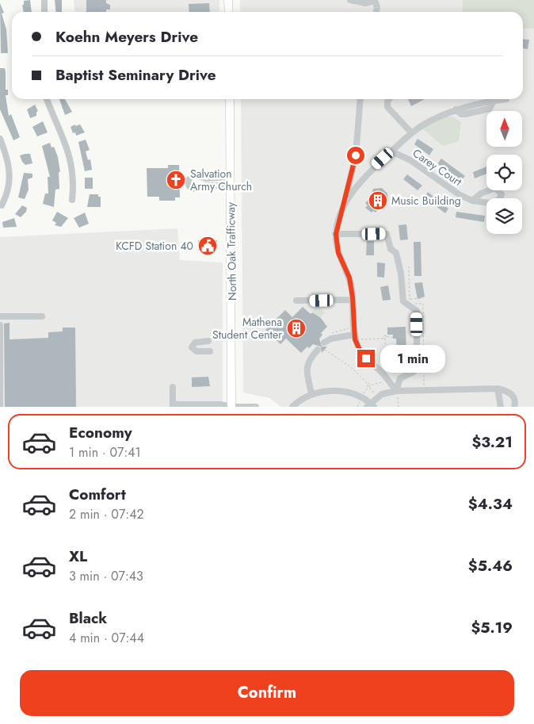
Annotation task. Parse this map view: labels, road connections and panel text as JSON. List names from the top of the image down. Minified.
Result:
{"streets":{"main road":["North Oak Trafficway"],"street":["Carey Court"]},"places":{"church":["Salvation Army Church"],"building":["Music Building","Mathena Student Center"],"public building":["KCFD Station 40"]},"north":"top","page":{"banner":["Koehn Meyers Drive","Baptist Seminary Drive"],"bubble":"1 min","list":[{"name":"Economy","note":"1 min · 07:41","value":"$3.21"},{"name":"Comfort","note":"2 min · 07:42","value":"$4.34"},{"name":"XL","note":"3 min · 07:43","value":"$5.46"},{"name":"Black","note":"4 min · 07:44","value":"$5.19"}],"buttons":"Confirm"}}
